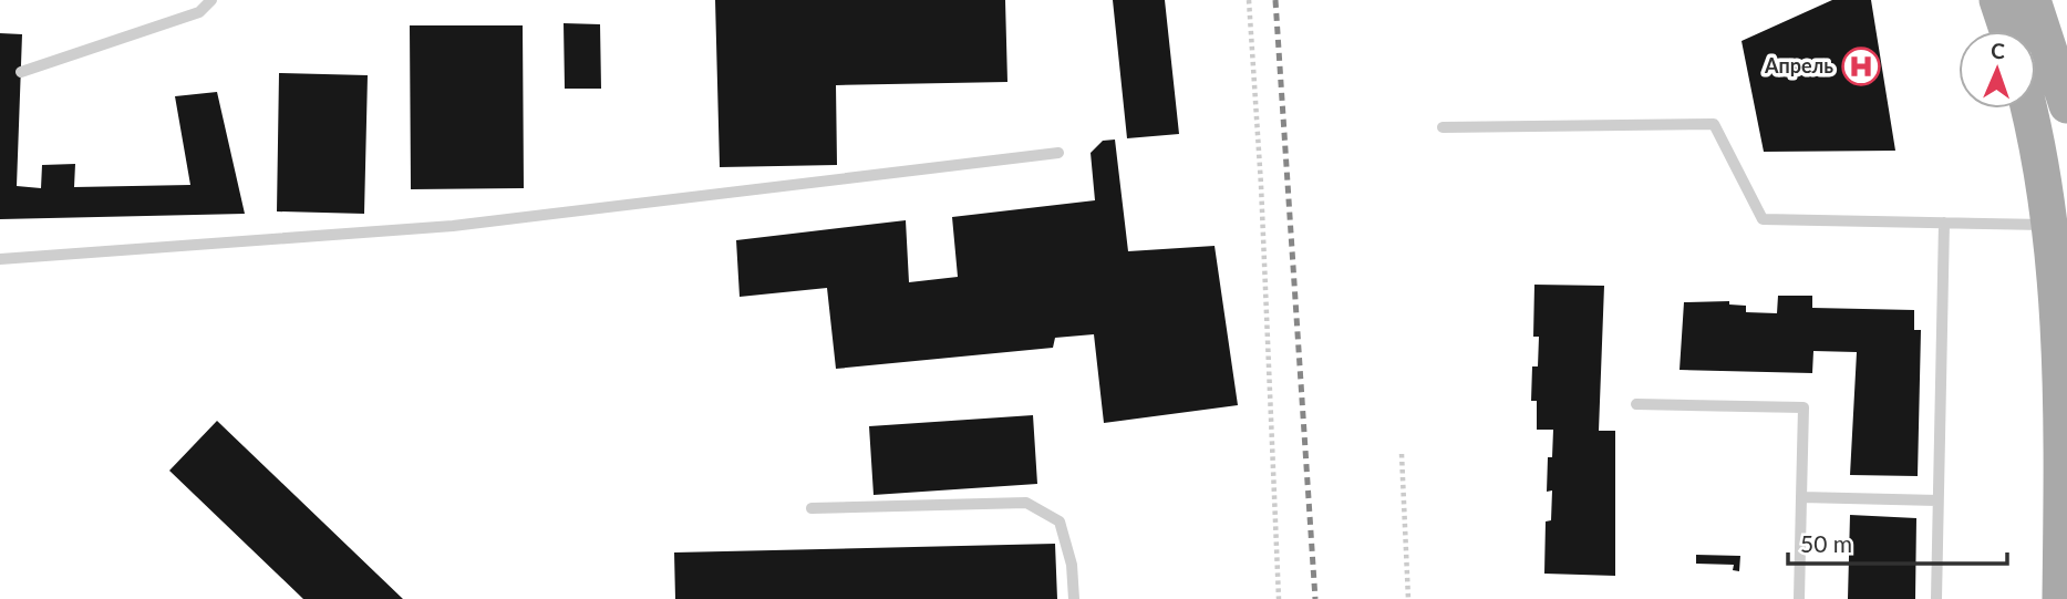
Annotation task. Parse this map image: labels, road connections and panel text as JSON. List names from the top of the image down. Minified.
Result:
{"places":{"hospital":["Апрель"]},"scale_bar":"50 m","north":"top"}
